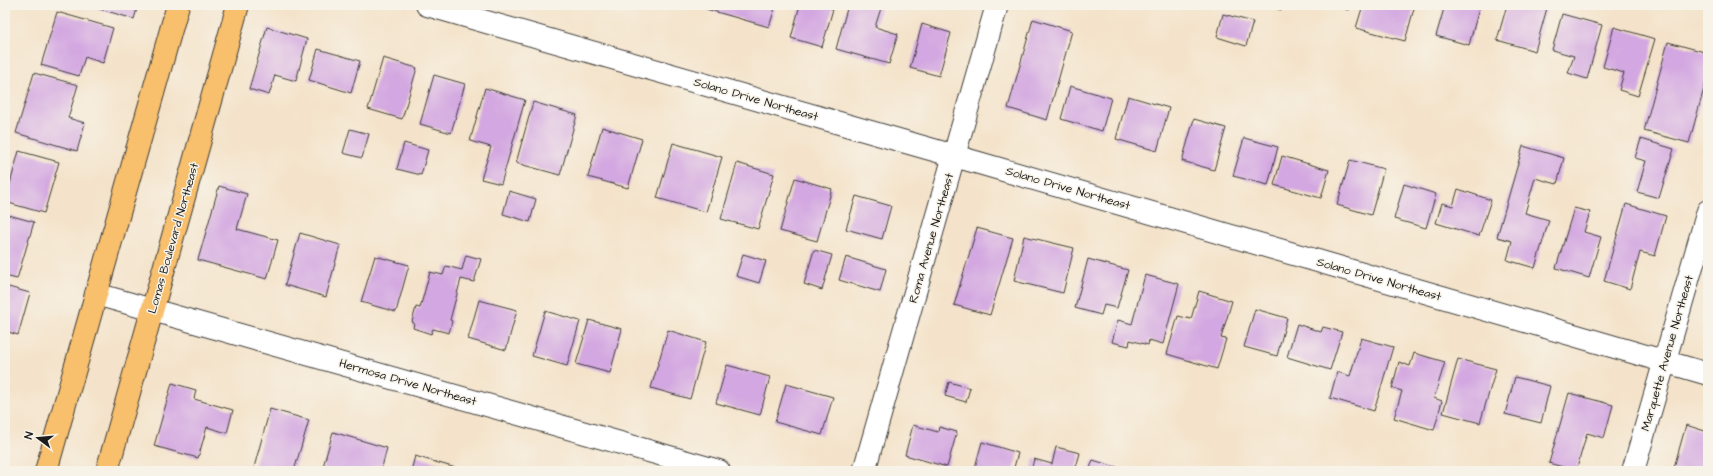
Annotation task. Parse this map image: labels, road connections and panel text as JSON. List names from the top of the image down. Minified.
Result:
{"streets":{"main road":["Lomas Boulevard Northeast"],"street":["Solano Drive Northeast","Roma Avenue Northeast","Marquette Avenue Northeast","Hermosa Drive Northeast"]},"crossings":[["Solano Drive Northeast","Roma Avenue Northeast"],["Solano Drive Northeast","Marquette Avenue Northeast"],["Lomas Boulevard Northeast","Hermosa Drive Northeast"]],"north":"left"}
